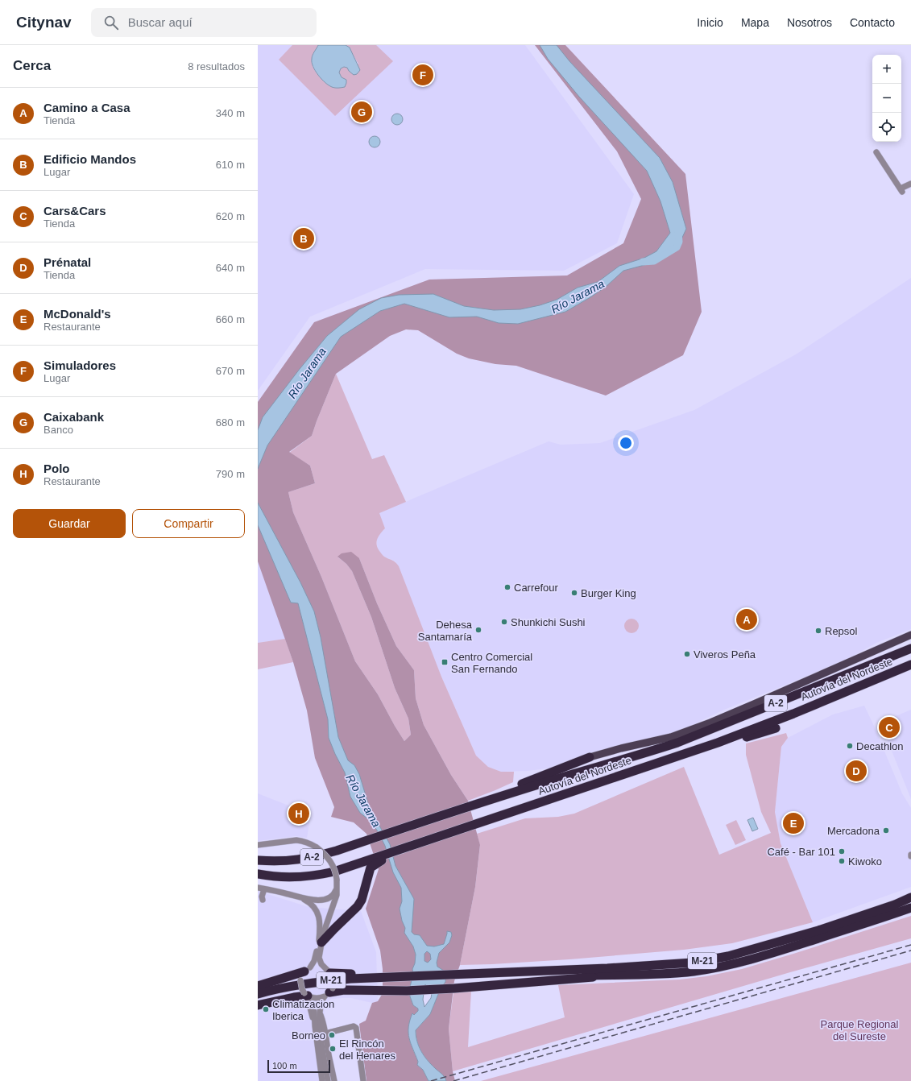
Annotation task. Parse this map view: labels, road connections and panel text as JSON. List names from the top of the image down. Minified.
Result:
{"streets":{"highway":["Autovía del Nordeste","A-2","M-21"]},"crossings":[["Autovía del Nordeste","A-2"]],"water":["Río Jarama"],"parks":["Parque Regional del Sureste"],"places":{"other":["Carrefour","Burger King","Shunkichi Sushi","Dehesa Santamaría","Repsol","Viveros Peña","Decathlon","Mercadona","Café - Bar 101","Kiwoko","Climatizacion Iberica","Borneo","El Rincón del Henares"],"transit":["Centro Comercial San Fernando"]},"scale_bar":"100 m","page":{"header":"Citynav","search":"Buscar aquí","nav":["Inicio","Mapa","Nosotros","Contacto"],"heading":["Cerca","8 resultados"],"map_buttons":["+","−"],"pins":["F","G","B","A","C","D","H","E"],"list":[{"mark":"A","name":"Camino a Casa","note":"Tienda","value":"340 m"},{"mark":"B","name":"Edificio Mandos","note":"Lugar","value":"610 m"},{"mark":"C","name":"Cars&Cars","note":"Tienda","value":"620 m"},{"mark":"D","name":"Prénatal","note":"Tienda","value":"640 m"},{"mark":"E","name":"McDonald's","note":"Restaurante","value":"660 m"},{"mark":"F","name":"Simuladores","note":"Lugar","value":"670 m"},{"mark":"G","name":"Caixabank","note":"Banco","value":"680 m"},{"mark":"H","name":"Polo","note":"Restaurante","value":"790 m"}],"buttons":["Guardar","Compartir"],"scale":"100 m"}}
